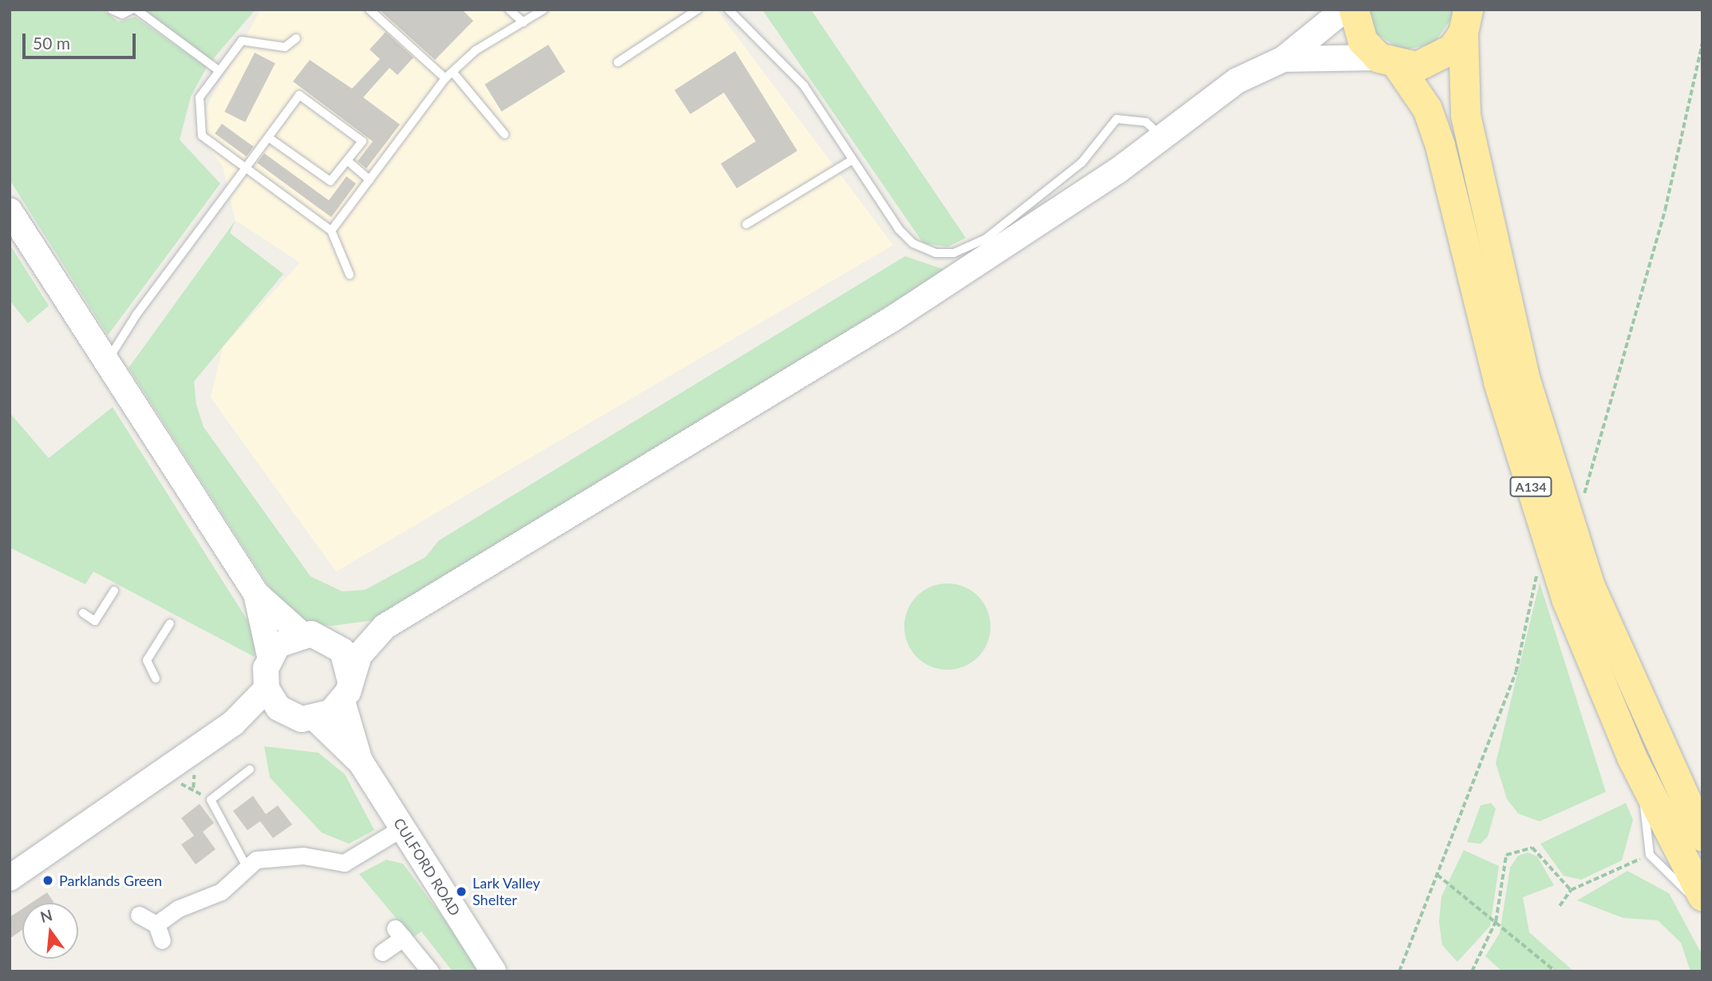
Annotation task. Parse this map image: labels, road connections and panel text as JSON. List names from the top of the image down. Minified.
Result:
{"streets":{"highway":["A134"],"main road":["CULFORD ROAD"]},"places":["Parklands Green","Lark Valley Shelter"],"scale_bar":"50 m","north":"top"}
